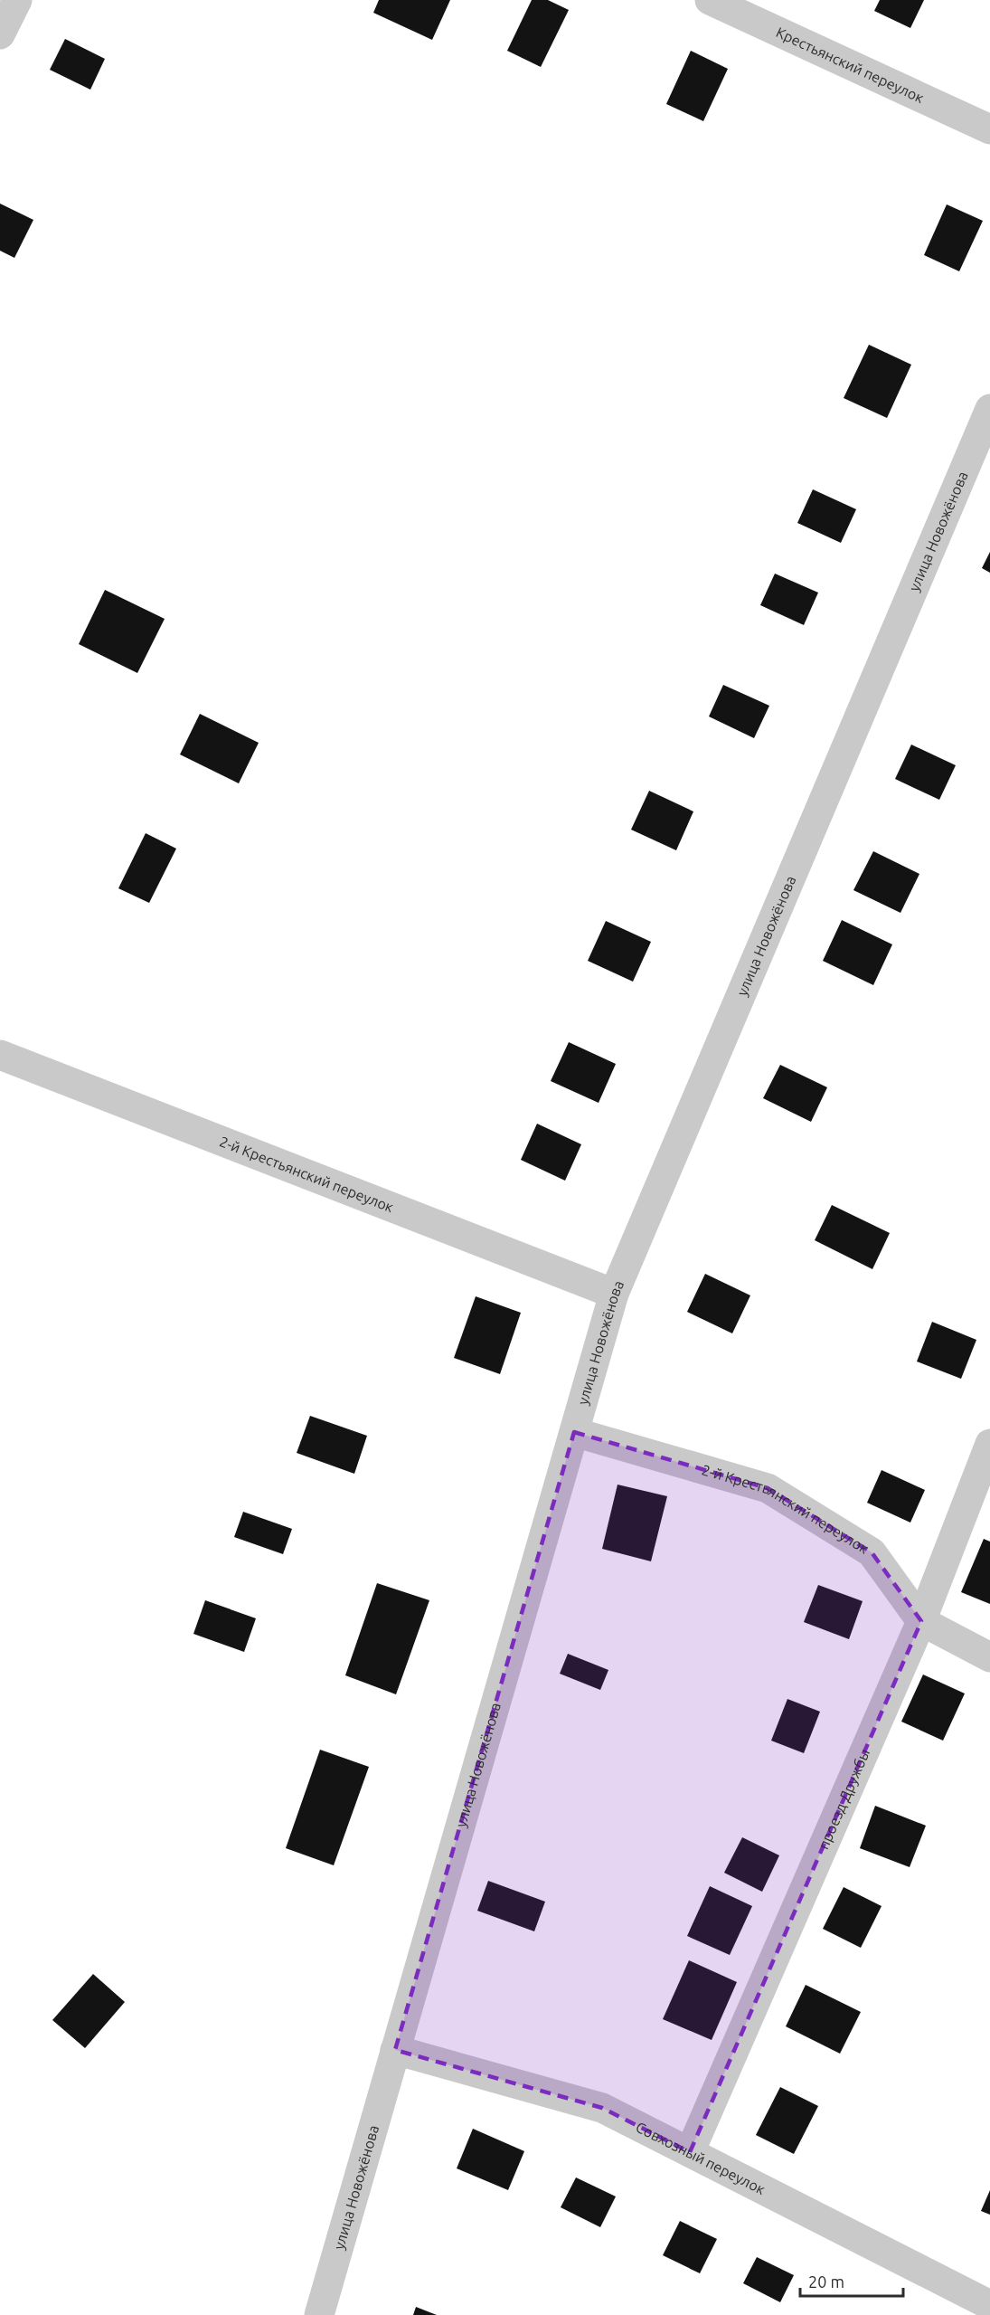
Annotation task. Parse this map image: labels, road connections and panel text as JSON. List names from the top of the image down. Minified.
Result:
{"streets":{"street":["Крестьянский переулок","улица Новожёнова","2-й Крестьянский переулок","проезд Дружбы","Совхозный переулок"]},"crossings":[["улица Новожёнова","2-й Крестьянский переулок"],["улица Новожёнова","Совхозный переулок"],["2-й Крестьянский переулок","проезд Дружбы"],["проезд Дружбы","Совхозный переулок"]],"scale_bar":"20 m"}
